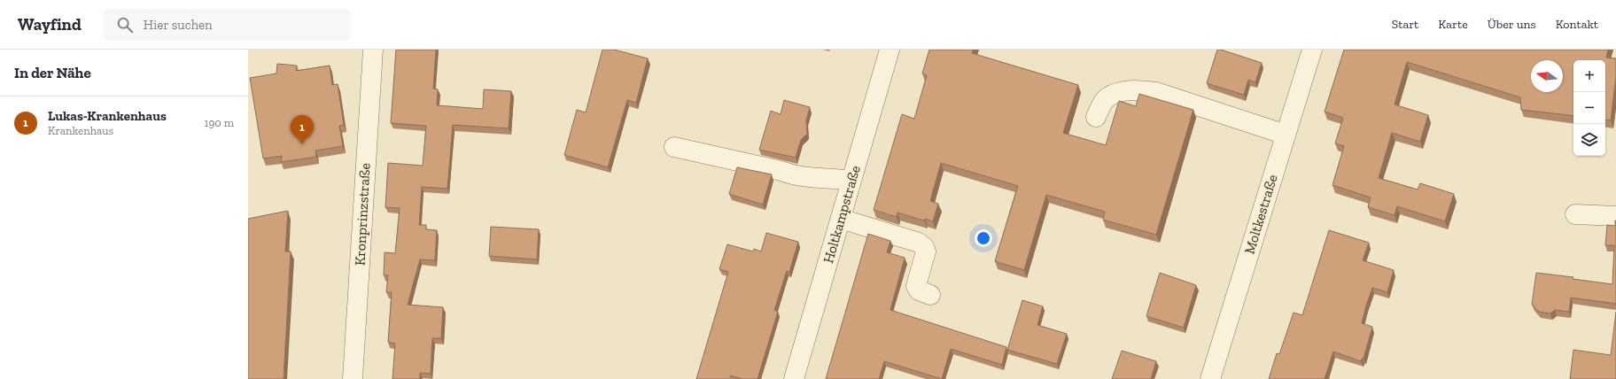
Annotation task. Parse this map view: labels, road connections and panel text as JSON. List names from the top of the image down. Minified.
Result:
{"streets":{"street":["Kronprinzstraße","Holtkampstraße","Moltkestraße"]},"north":"left","page":{"header":"Wayfind","search":"Hier suchen","nav":["Start","Karte","Über uns","Kontakt"],"heading":"In der Nähe","map_buttons":["+","−"],"list":[{"mark":"1","name":"Lukas-Krankenhaus","note":"Krankenhaus","value":"190 m"}],"pins":"1"}}
